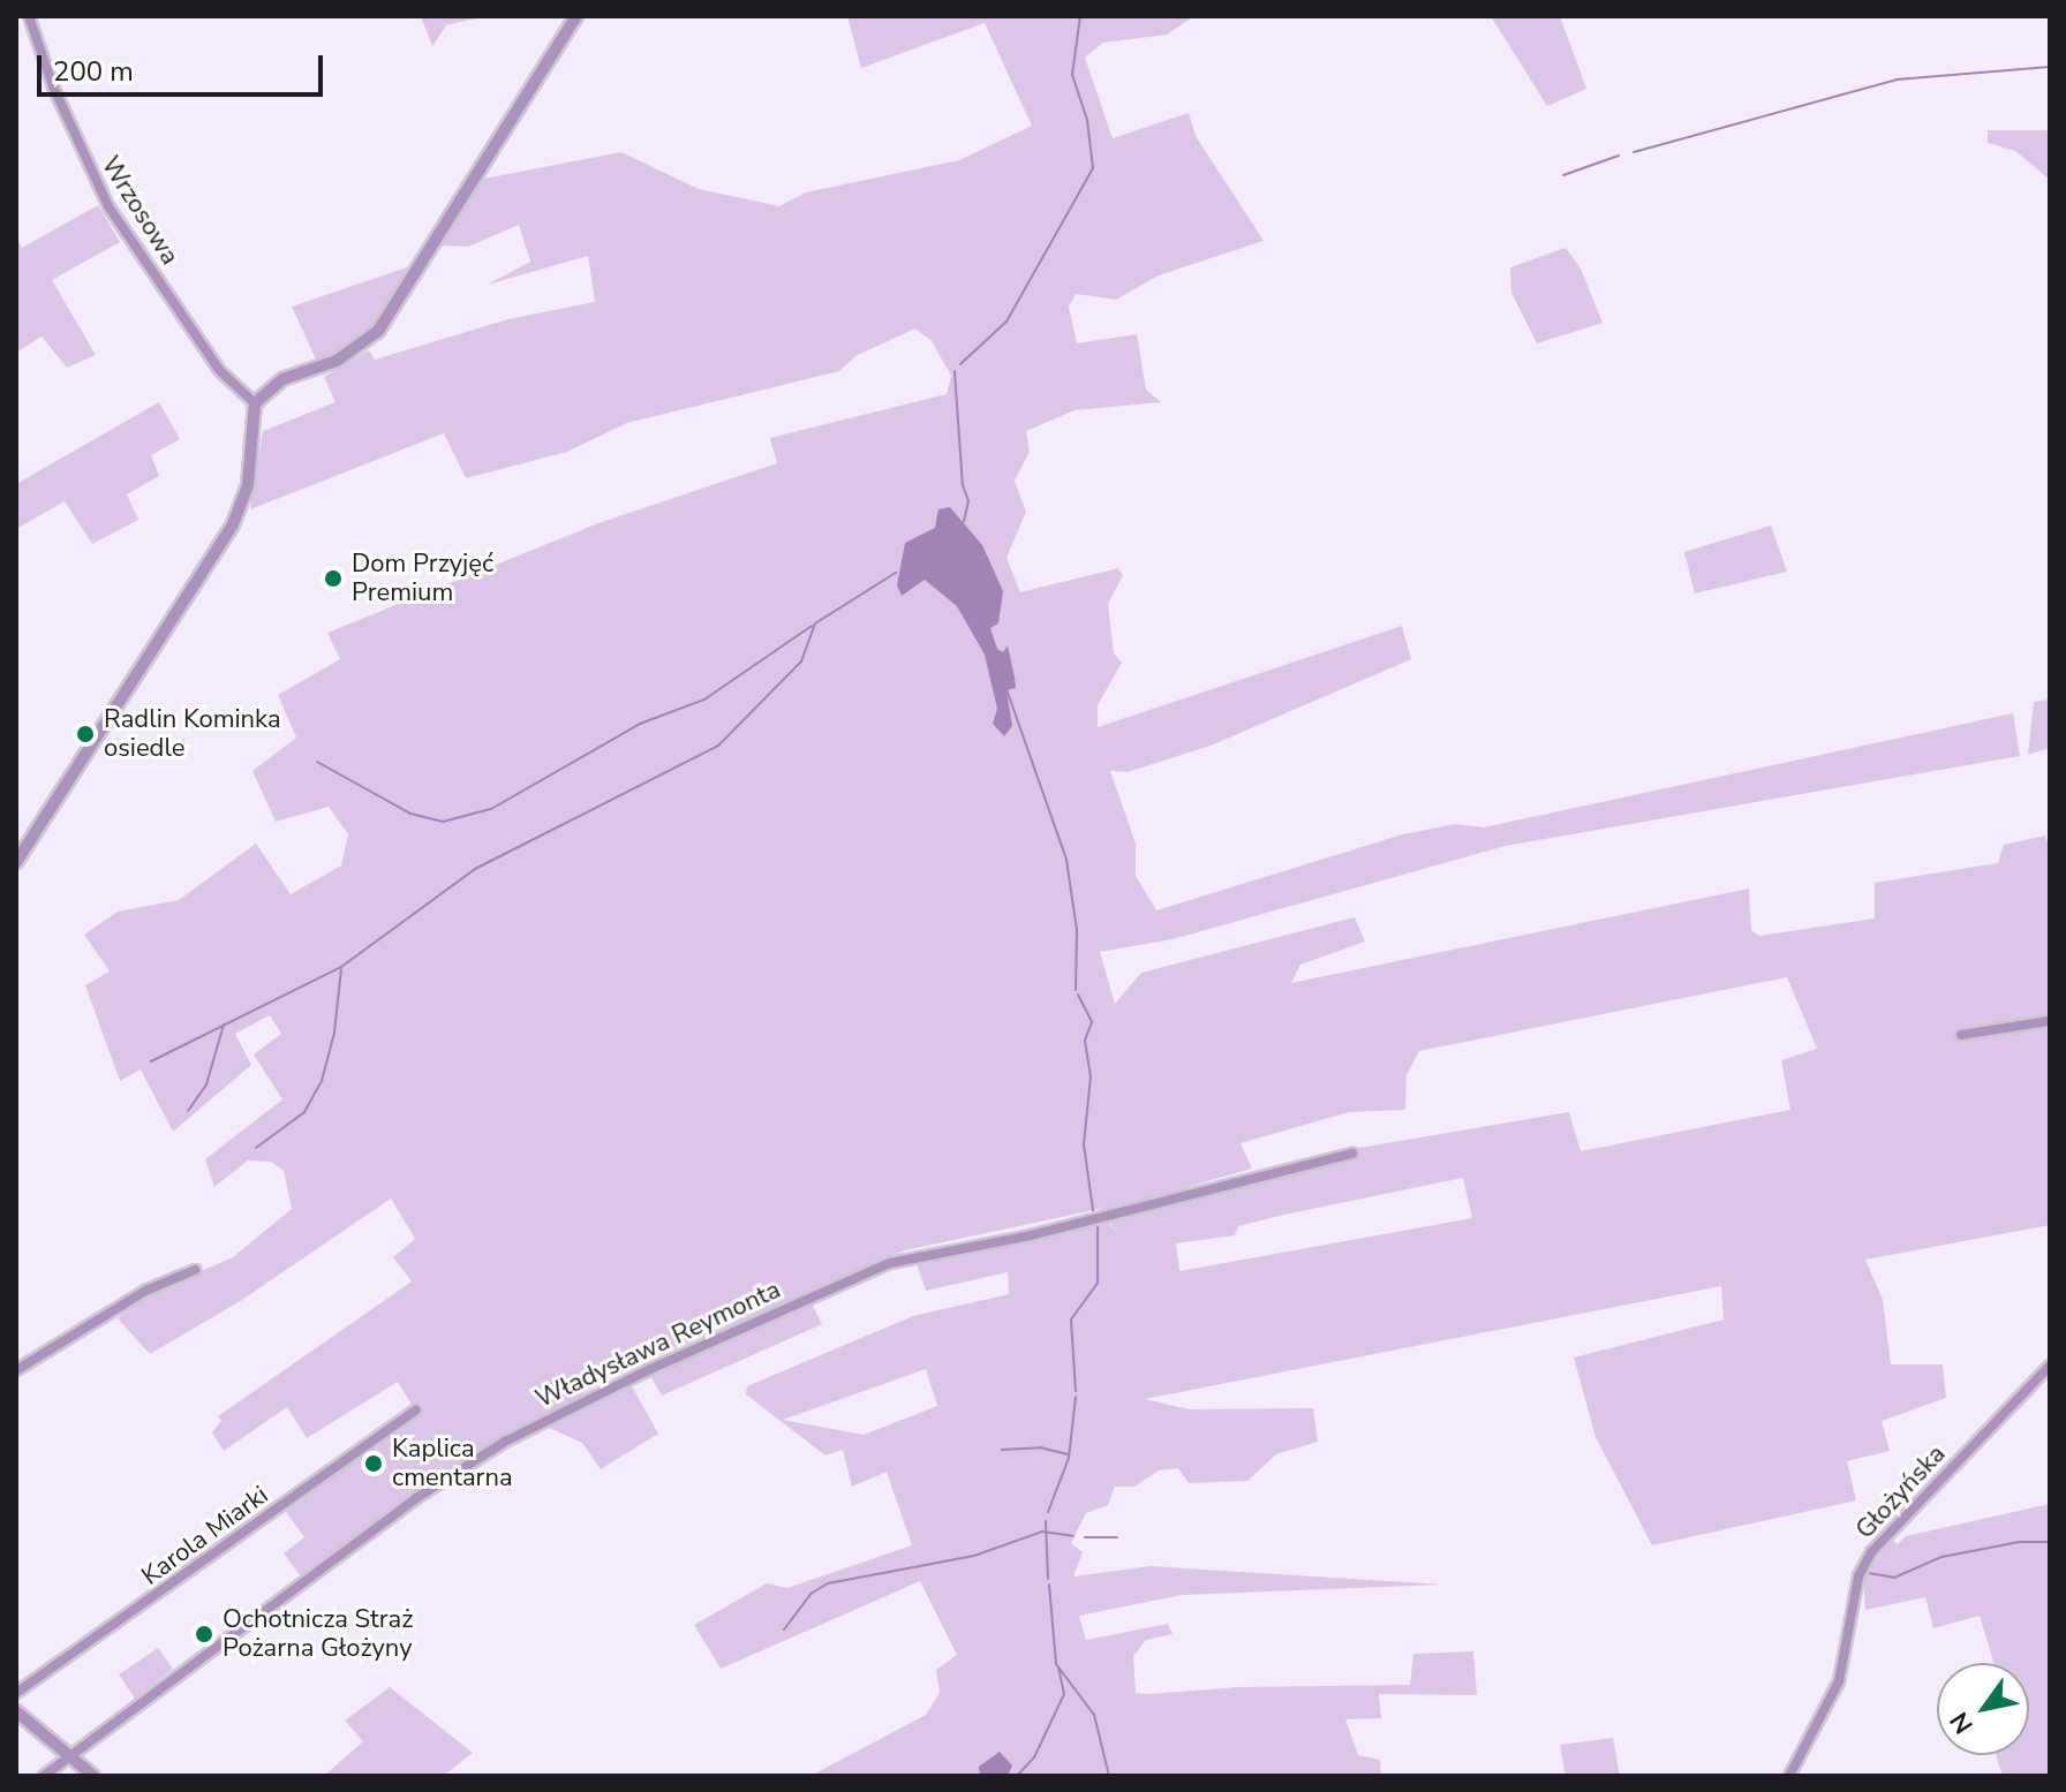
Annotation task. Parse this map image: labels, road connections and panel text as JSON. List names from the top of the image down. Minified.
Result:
{"streets":{"street":["Wrzosowa","Władysława Reymonta","Głożyńska","Karola Miarki"]},"places":["Dom Przyjęć Premium","Radlin Kominka osiedle","Kaplica cmentarna","Ochotnicza Straż Pożarna Głożyny"],"scale_bar":"200 m","north":"bottom left"}
